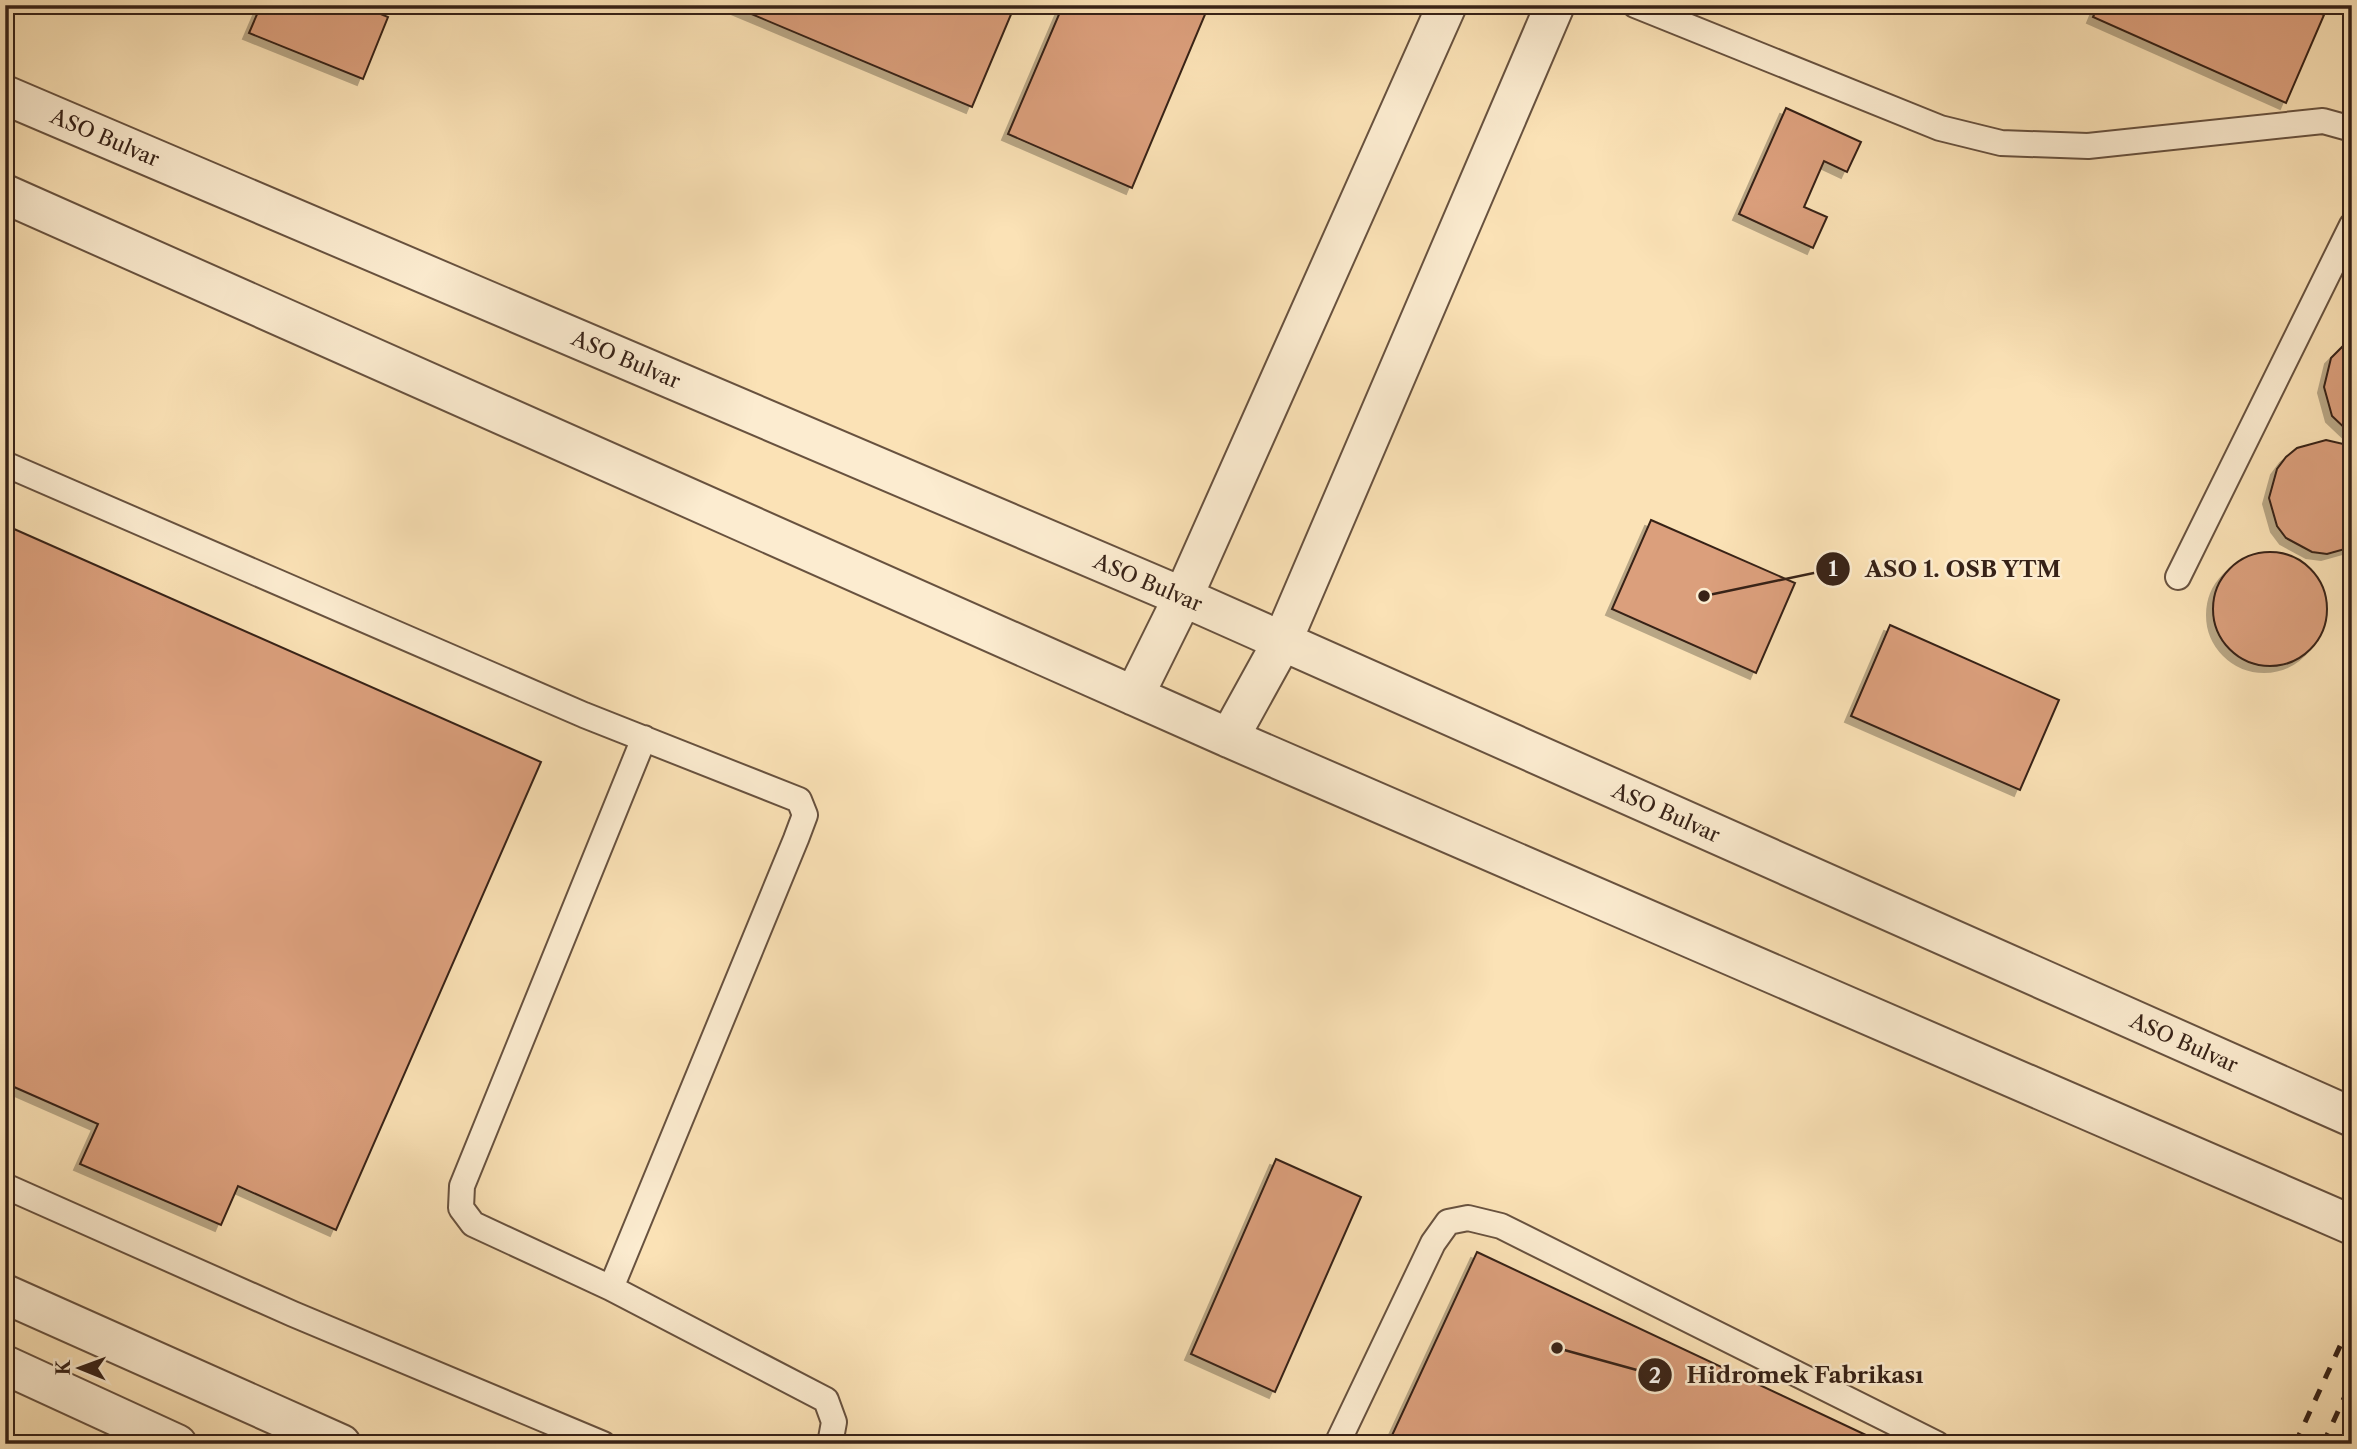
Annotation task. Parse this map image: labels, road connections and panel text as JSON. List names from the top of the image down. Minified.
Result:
{"streets":{"street":["ASO Bulvar"]},"places":["ASO 1. OSB YTM","Hidromek Fabrikası"],"north":"left"}
